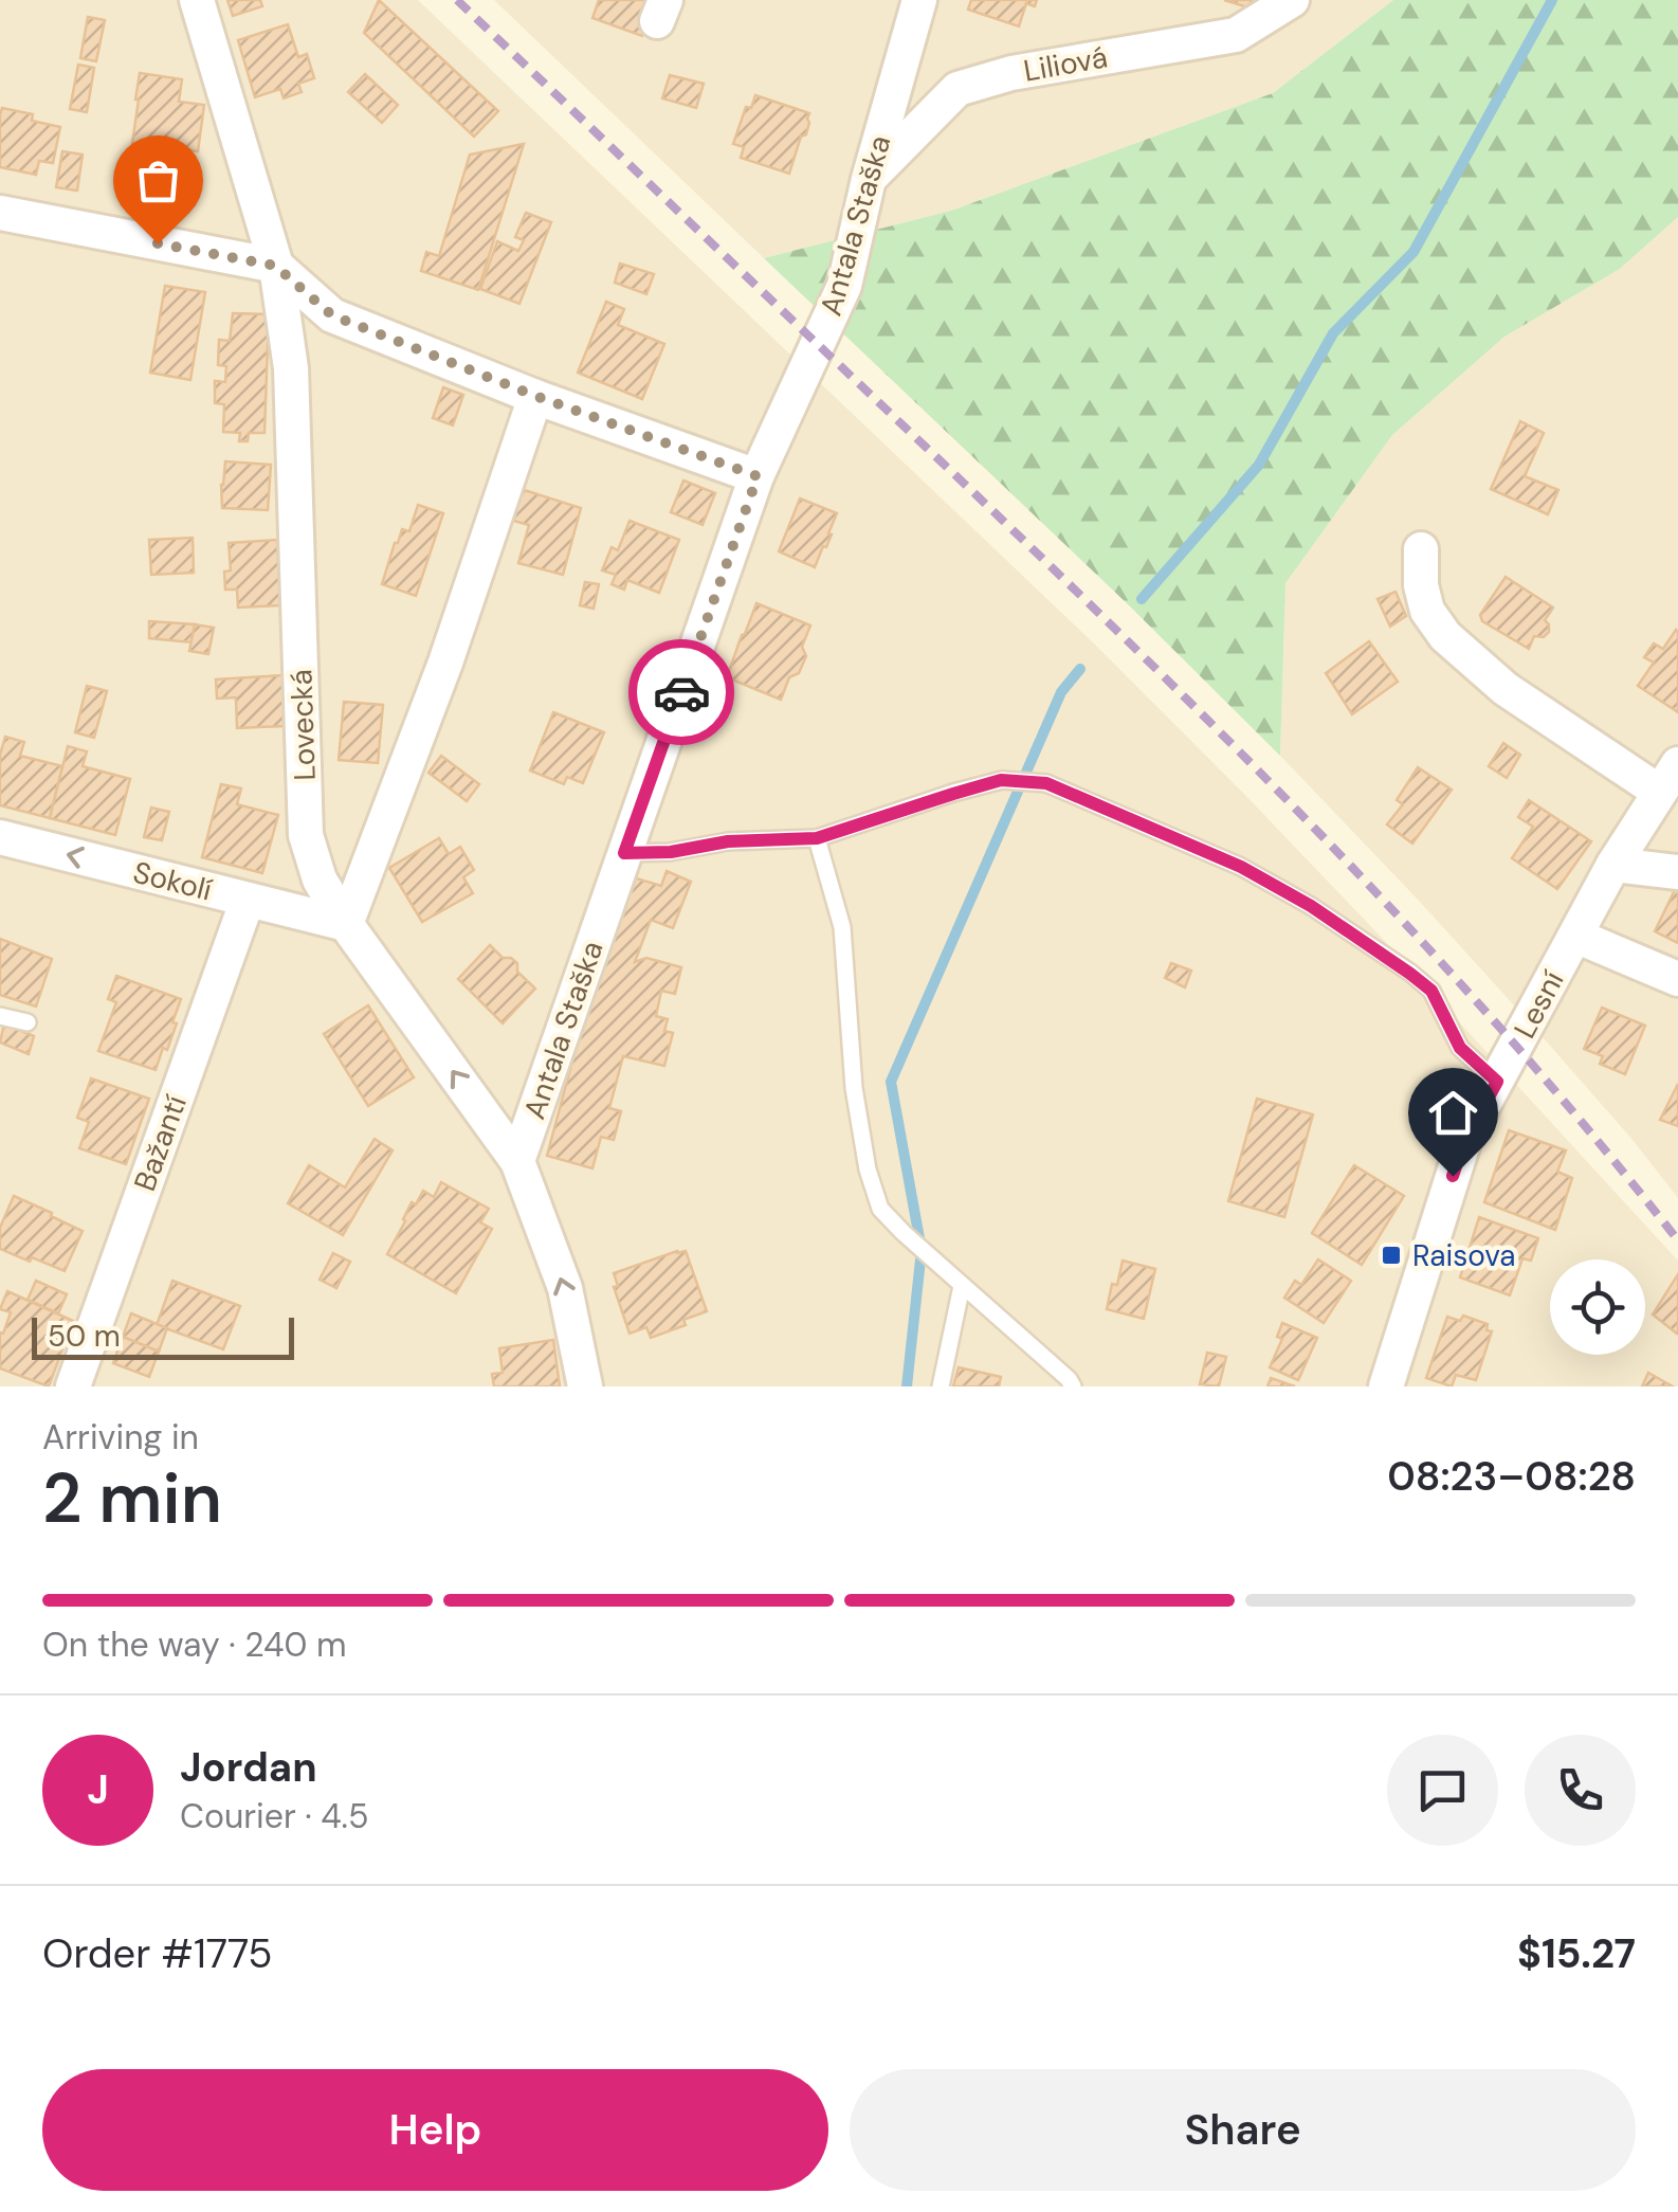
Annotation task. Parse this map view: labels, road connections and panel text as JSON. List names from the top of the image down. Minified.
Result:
{"streets":{"street":["Liliová","Antala Staška","Lovecká","Sokolí","Lesní","Bažantí"]},"crossings":[["Liliová","Antala Staška"],["Antala Staška","Lovecká"],["Lovecká","Sokolí"],["Sokolí","Bažantí"]],"one_way":["Lovecká","Sokolí"],"places":{"transit":["Raisova"]},"scale_bar":"50 m","page":{"scale":"50 m","heading":["2 min","Arriving in","08:23–08:28"],"panel":["Jordan","Courier · 4.5","Order #1775","$15.27"],"bar":"On the way · 240 m","round":"J","buttons":["Help","Share"]}}
